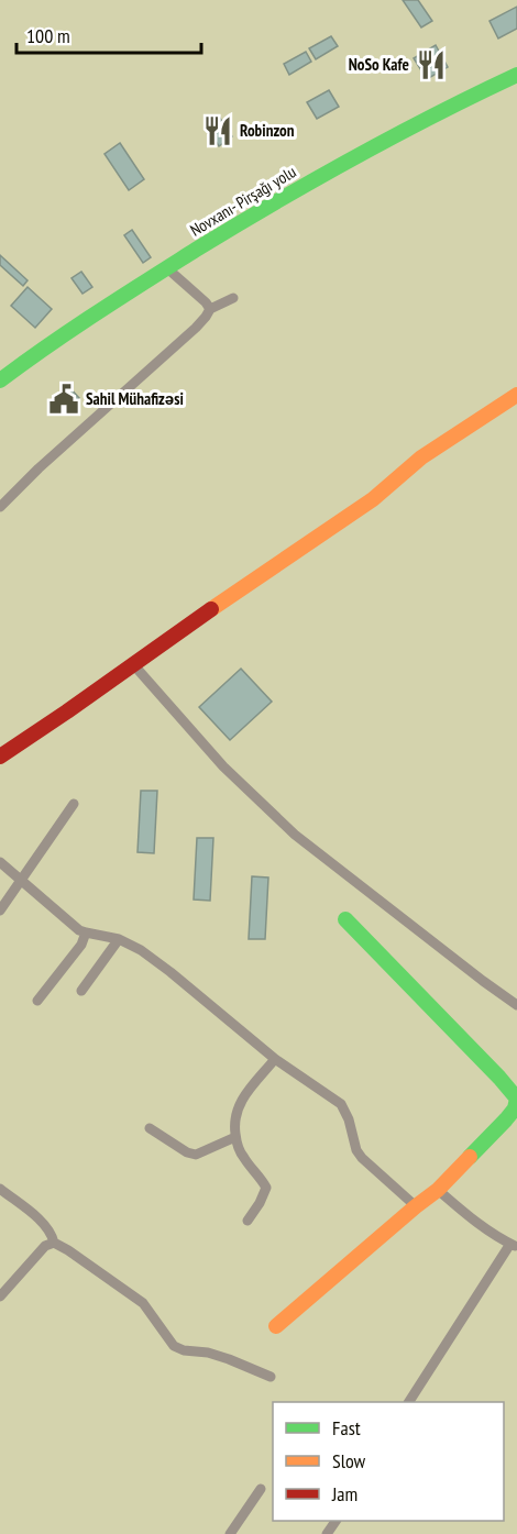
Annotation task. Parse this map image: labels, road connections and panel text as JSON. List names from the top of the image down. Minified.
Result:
{"streets":{"street":["Novxanı- Pirşağı yolu"]},"places":{"restaurant":["NoSo Kafe","Robinzon"],"public building":["Sahil Mühafizəsi"]},"legend":["Fast","Slow","Jam"],"scale_bar":"100 m"}
